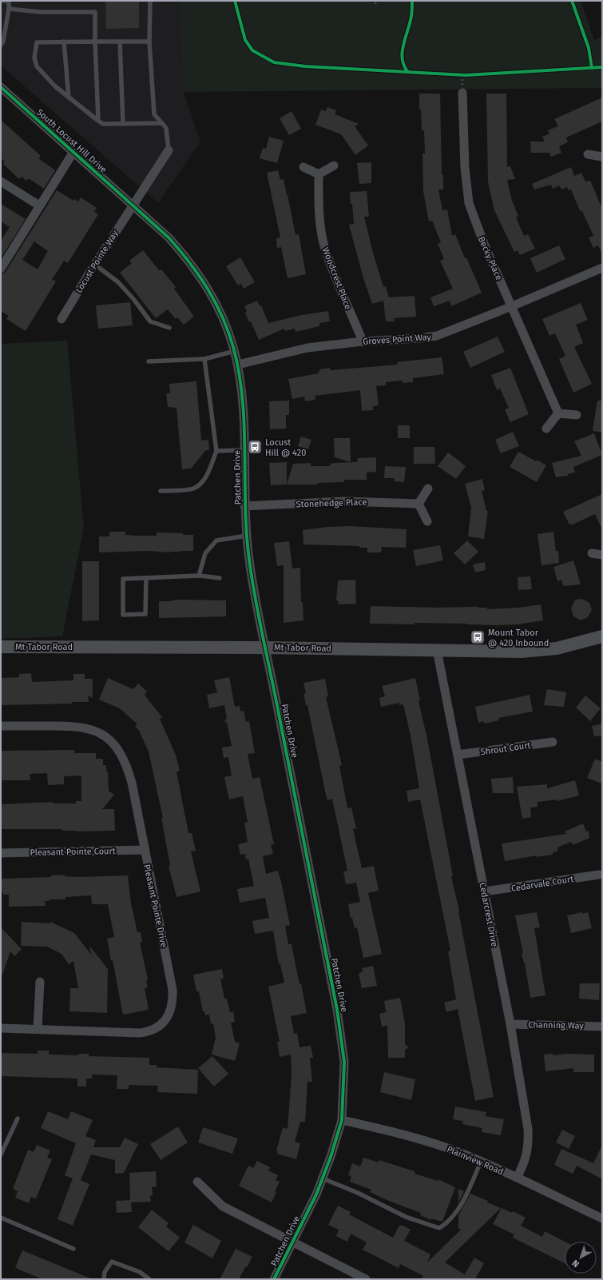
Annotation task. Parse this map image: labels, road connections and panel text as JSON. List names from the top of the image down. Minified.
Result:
{"streets":{"street":["South Locust Hill Drive","Becky Place","Locust Pointe Way","Woodcrest Place","Groves Point Way","Patchen Drive","Stonehedge Place","Mt Tabor Road","Shrout Court","Pleasant Pointe Court","Cedarvale Court","Pleasant Pointe Drive","Cedarcrest Drive","Channing Way","Plainview Road"]},"crossings":[["South Locust Hill Drive","Locust Pointe Way"],["South Locust Hill Drive","Patchen Drive"],["Becky Place","Groves Point Way"],["Locust Pointe Way","Patchen Drive"],["Woodcrest Place","Groves Point Way"],["Groves Point Way","Patchen Drive"],["Patchen Drive","Stonehedge Place"],["Patchen Drive","Mt Tabor Road"],["Patchen Drive","Plainview Road"],["Mt Tabor Road","Cedarcrest Drive"],["Shrout Court","Cedarcrest Drive"],["Pleasant Pointe Court","Pleasant Pointe Drive"],["Cedarvale Court","Cedarcrest Drive"],["Cedarcrest Drive","Channing Way"],["Cedarcrest Drive","Plainview Road"]],"places":{"bus stop":["Locust Hill @ 420","Mount Tabor @ 420 Inbound"]},"north":"bottom left"}
